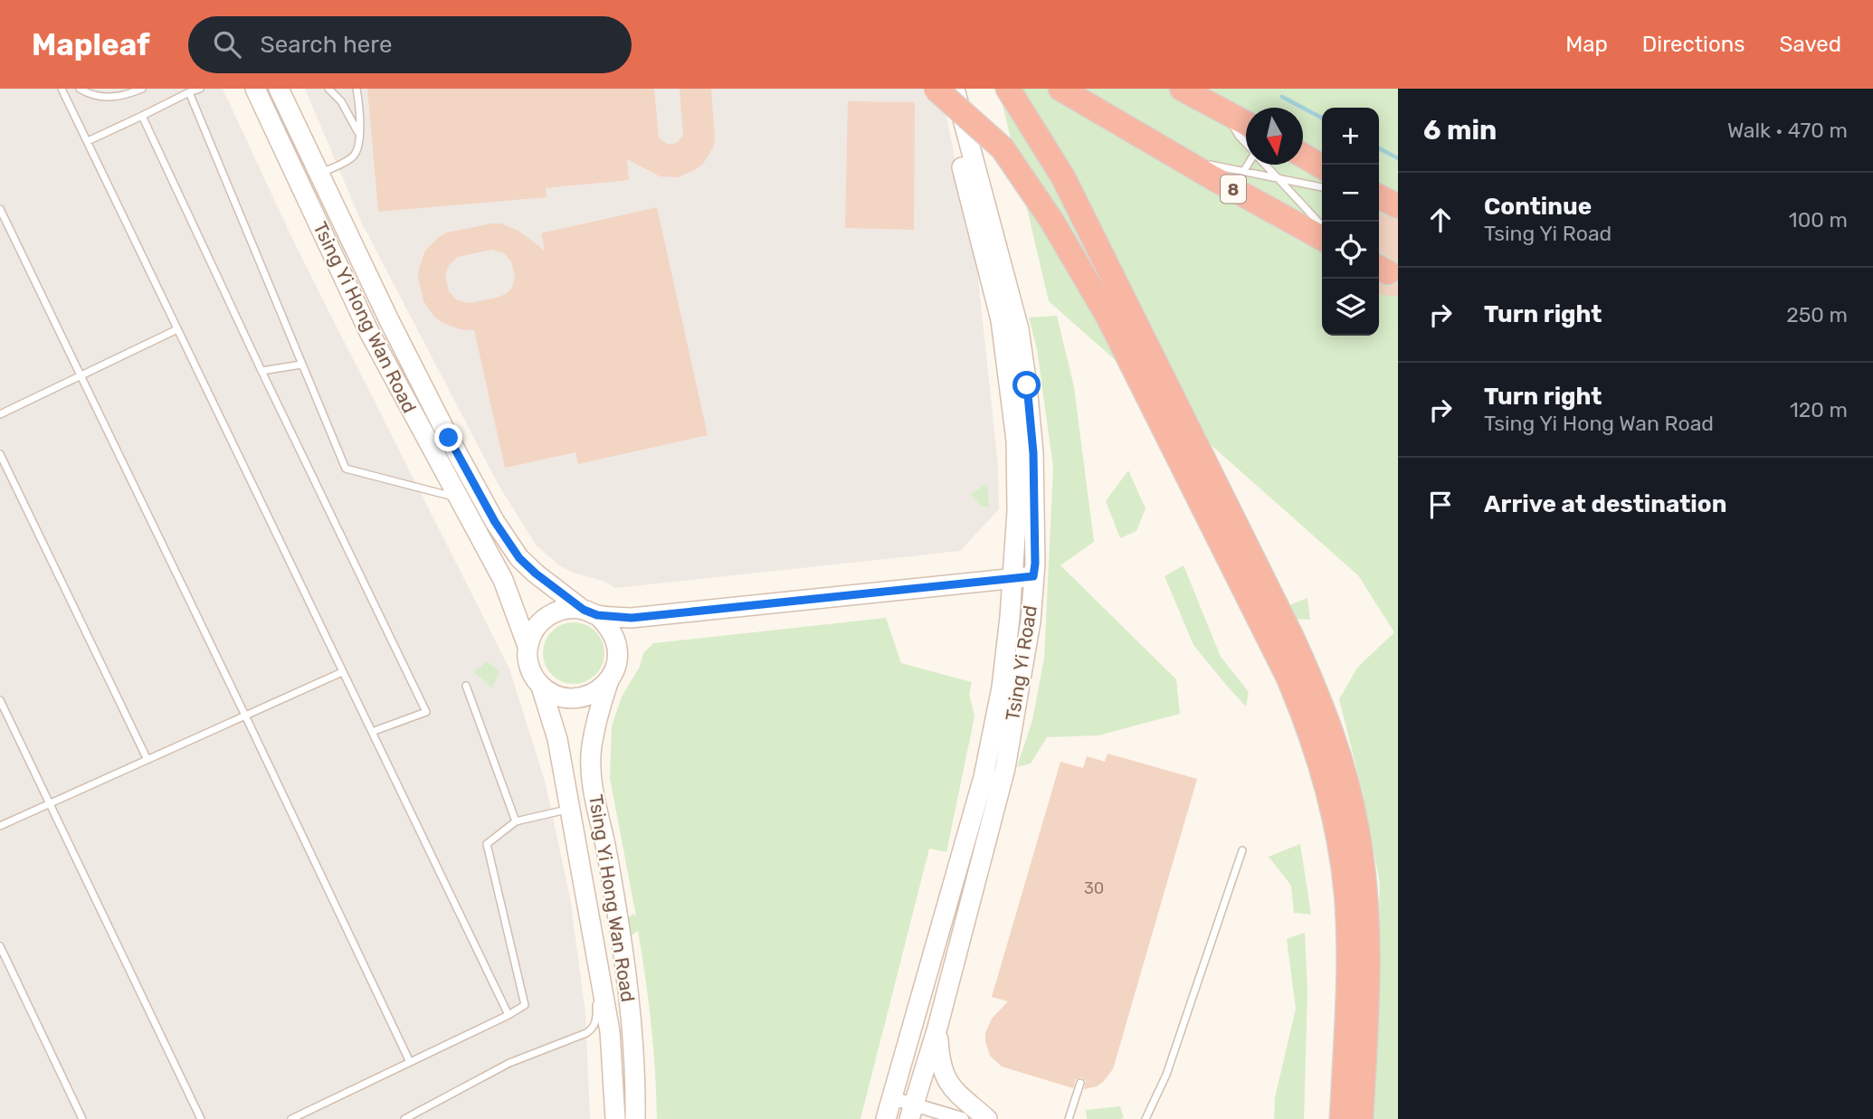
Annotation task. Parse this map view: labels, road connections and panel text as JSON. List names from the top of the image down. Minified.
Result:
{"streets":{"highway":["8"],"street":["Tsing Yi Hong Wan Road","Tsing Yi Road"]},"house_numbers":["30"],"north":"bottom","page":{"header":"Mapleaf","search":"Search here","nav":["Map","Directions","Saved"],"heading":["6 min","Walk · 470 m"],"map_buttons":["+","−"],"list":[["Continue","Tsing Yi Road","100 m"],["Turn right","250 m"],["Turn right","Tsing Yi Hong Wan Road","120 m"],"Arrive at destination"]}}
